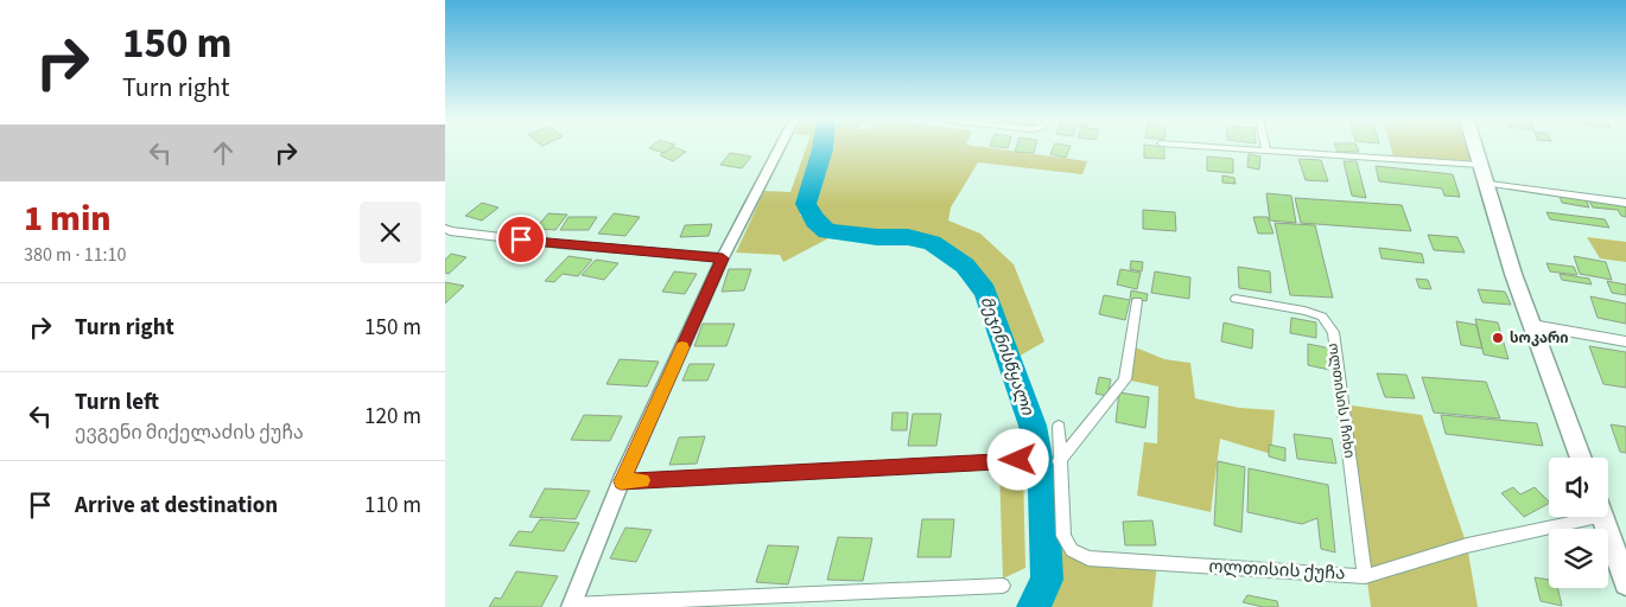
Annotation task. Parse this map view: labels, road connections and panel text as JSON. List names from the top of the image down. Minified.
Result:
{"streets":{"street":["ოლთისის I ჩიხი","ოლთისის ქუჩა"]},"crossings":[["ოლთისის I ჩიხი","ოლთისის ქუჩა"]],"water":["მეჯინისწყალი"],"places":["სოკარი"],"page":{"turn":["150 m","Turn right"],"heading":["1 min","380 m · 11:10"],"list":[{"name":"Turn right","value":"150 m"},{"name":"Turn left","note":"ევგენი მიქელაძის ქუჩა","value":"120 m"},{"name":"Arrive at destination","value":"110 m"}]}}
